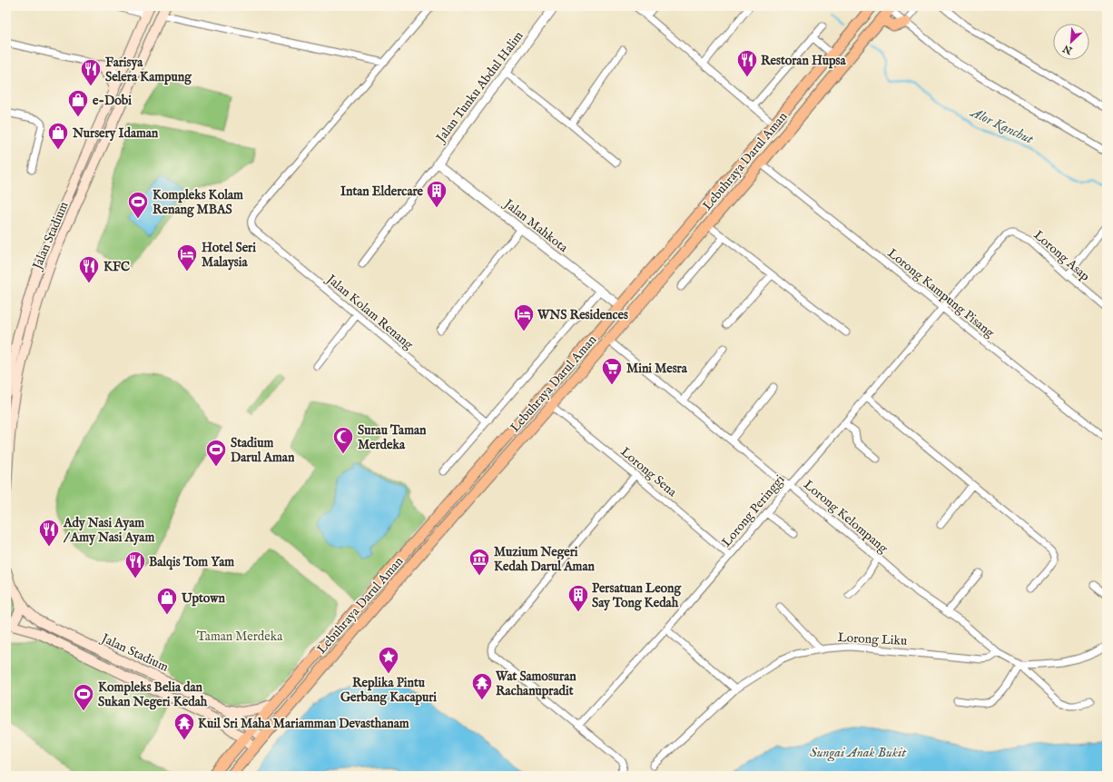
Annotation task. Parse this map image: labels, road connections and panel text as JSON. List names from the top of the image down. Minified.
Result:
{"streets":{"main road":["Lebuhraya Darul Aman","Jalan Stadium"],"street":["Jalan Tunku Abdul Halim","Jalan Mahkota","Lorong Asap","Lorong Kampung Pisang","Jalan Kolam Renang","Lorong Sena","Lorong Peringgi","Lorong Kelompang","Lorong Liku"]},"crossings":[["Jalan Tunku Abdul Halim","Jalan Mahkota"],["Lebuhraya Darul Aman","Jalan Mahkota"],["Lebuhraya Darul Aman","Jalan Stadium"],["Lebuhraya Darul Aman","Lorong Kampung Pisang"],["Lebuhraya Darul Aman","Lorong Sena"],["Lebuhraya Darul Aman","Lorong Kelompang"],["Lorong Asap","Lorong Kampung Pisang"],["Lorong Asap","Lorong Peringgi"],["Lorong Kampung Pisang","Lorong Peringgi"],["Lorong Sena","Lorong Peringgi"],["Lorong Peringgi","Lorong Kelompang"],["Lorong Kelompang","Lorong Liku"]],"water":["Alor Kanchut","Sungai Anak Bukit"],"parks":["Taman Merdeka"],"places":{"restaurant":["Restoran Hupsa","Farisya Selera Kampung","KFC","Ady Nasi Ayam / Amy Nasi Ayam","Balqis Tom Yam"],"shop":["e-Dobi","Nursery Idaman","Uptown"],"building":["Intan Eldercare","Persatuan Leong Say Tong Kedah"],"sports":["Kompleks Kolam Renang MBAS","Stadium Darul Aman","Kompleks Belia dan Sukan Negeri Kedah"],"hotel":["Hotel Seri Malaysia","WNS Residences"],"supermarket":["Mini Mesra"],"mosque":["Surau Taman Merdeka"],"museum":["Muzium Negeri Kedah Darul Aman"],"place":["Replika Pintu Gerbang Kacapuri"],"temple":["Wat Samosuran Rachanupradit","Kuil Sri Maha Mariamman Devasthanam"]},"north":"bottom left"}
